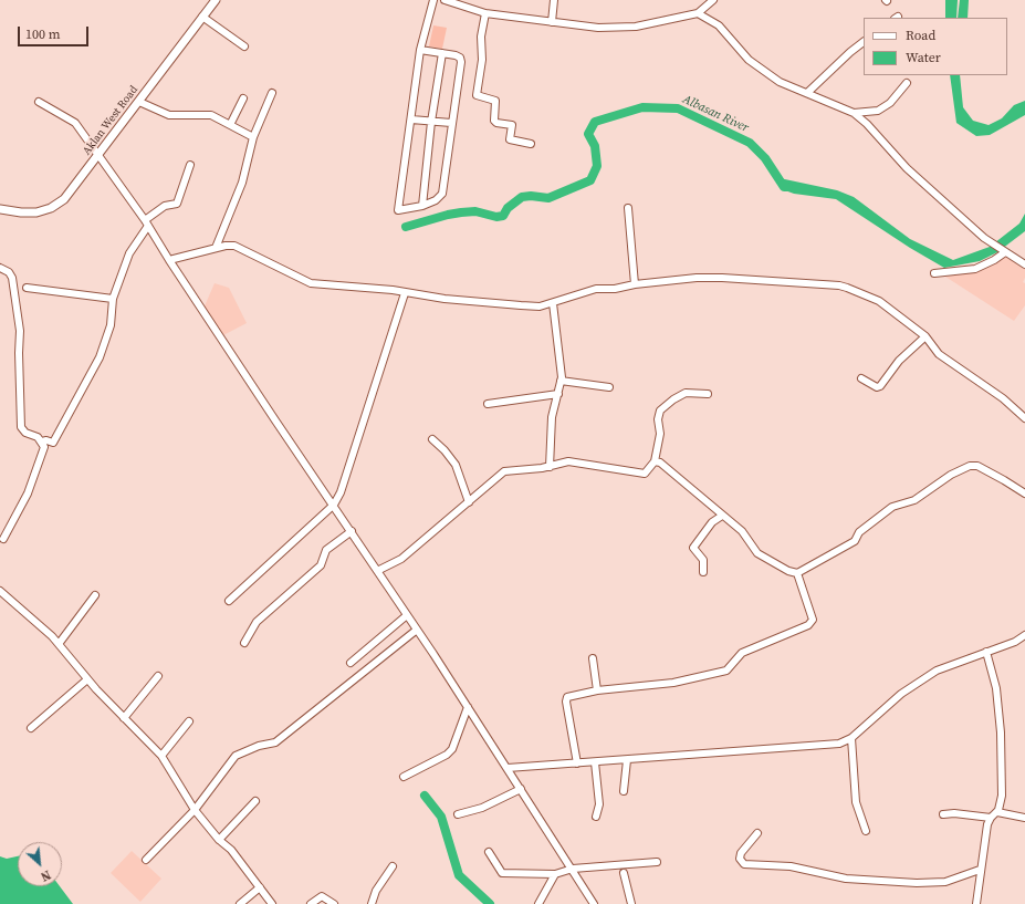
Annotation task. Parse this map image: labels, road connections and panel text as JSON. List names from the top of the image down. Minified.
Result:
{"streets":{"main road":["Aklan West Road"]},"water":["Albasan River"],"legend":["Road","Water"],"scale_bar":"100 m","north":"bottom right"}
